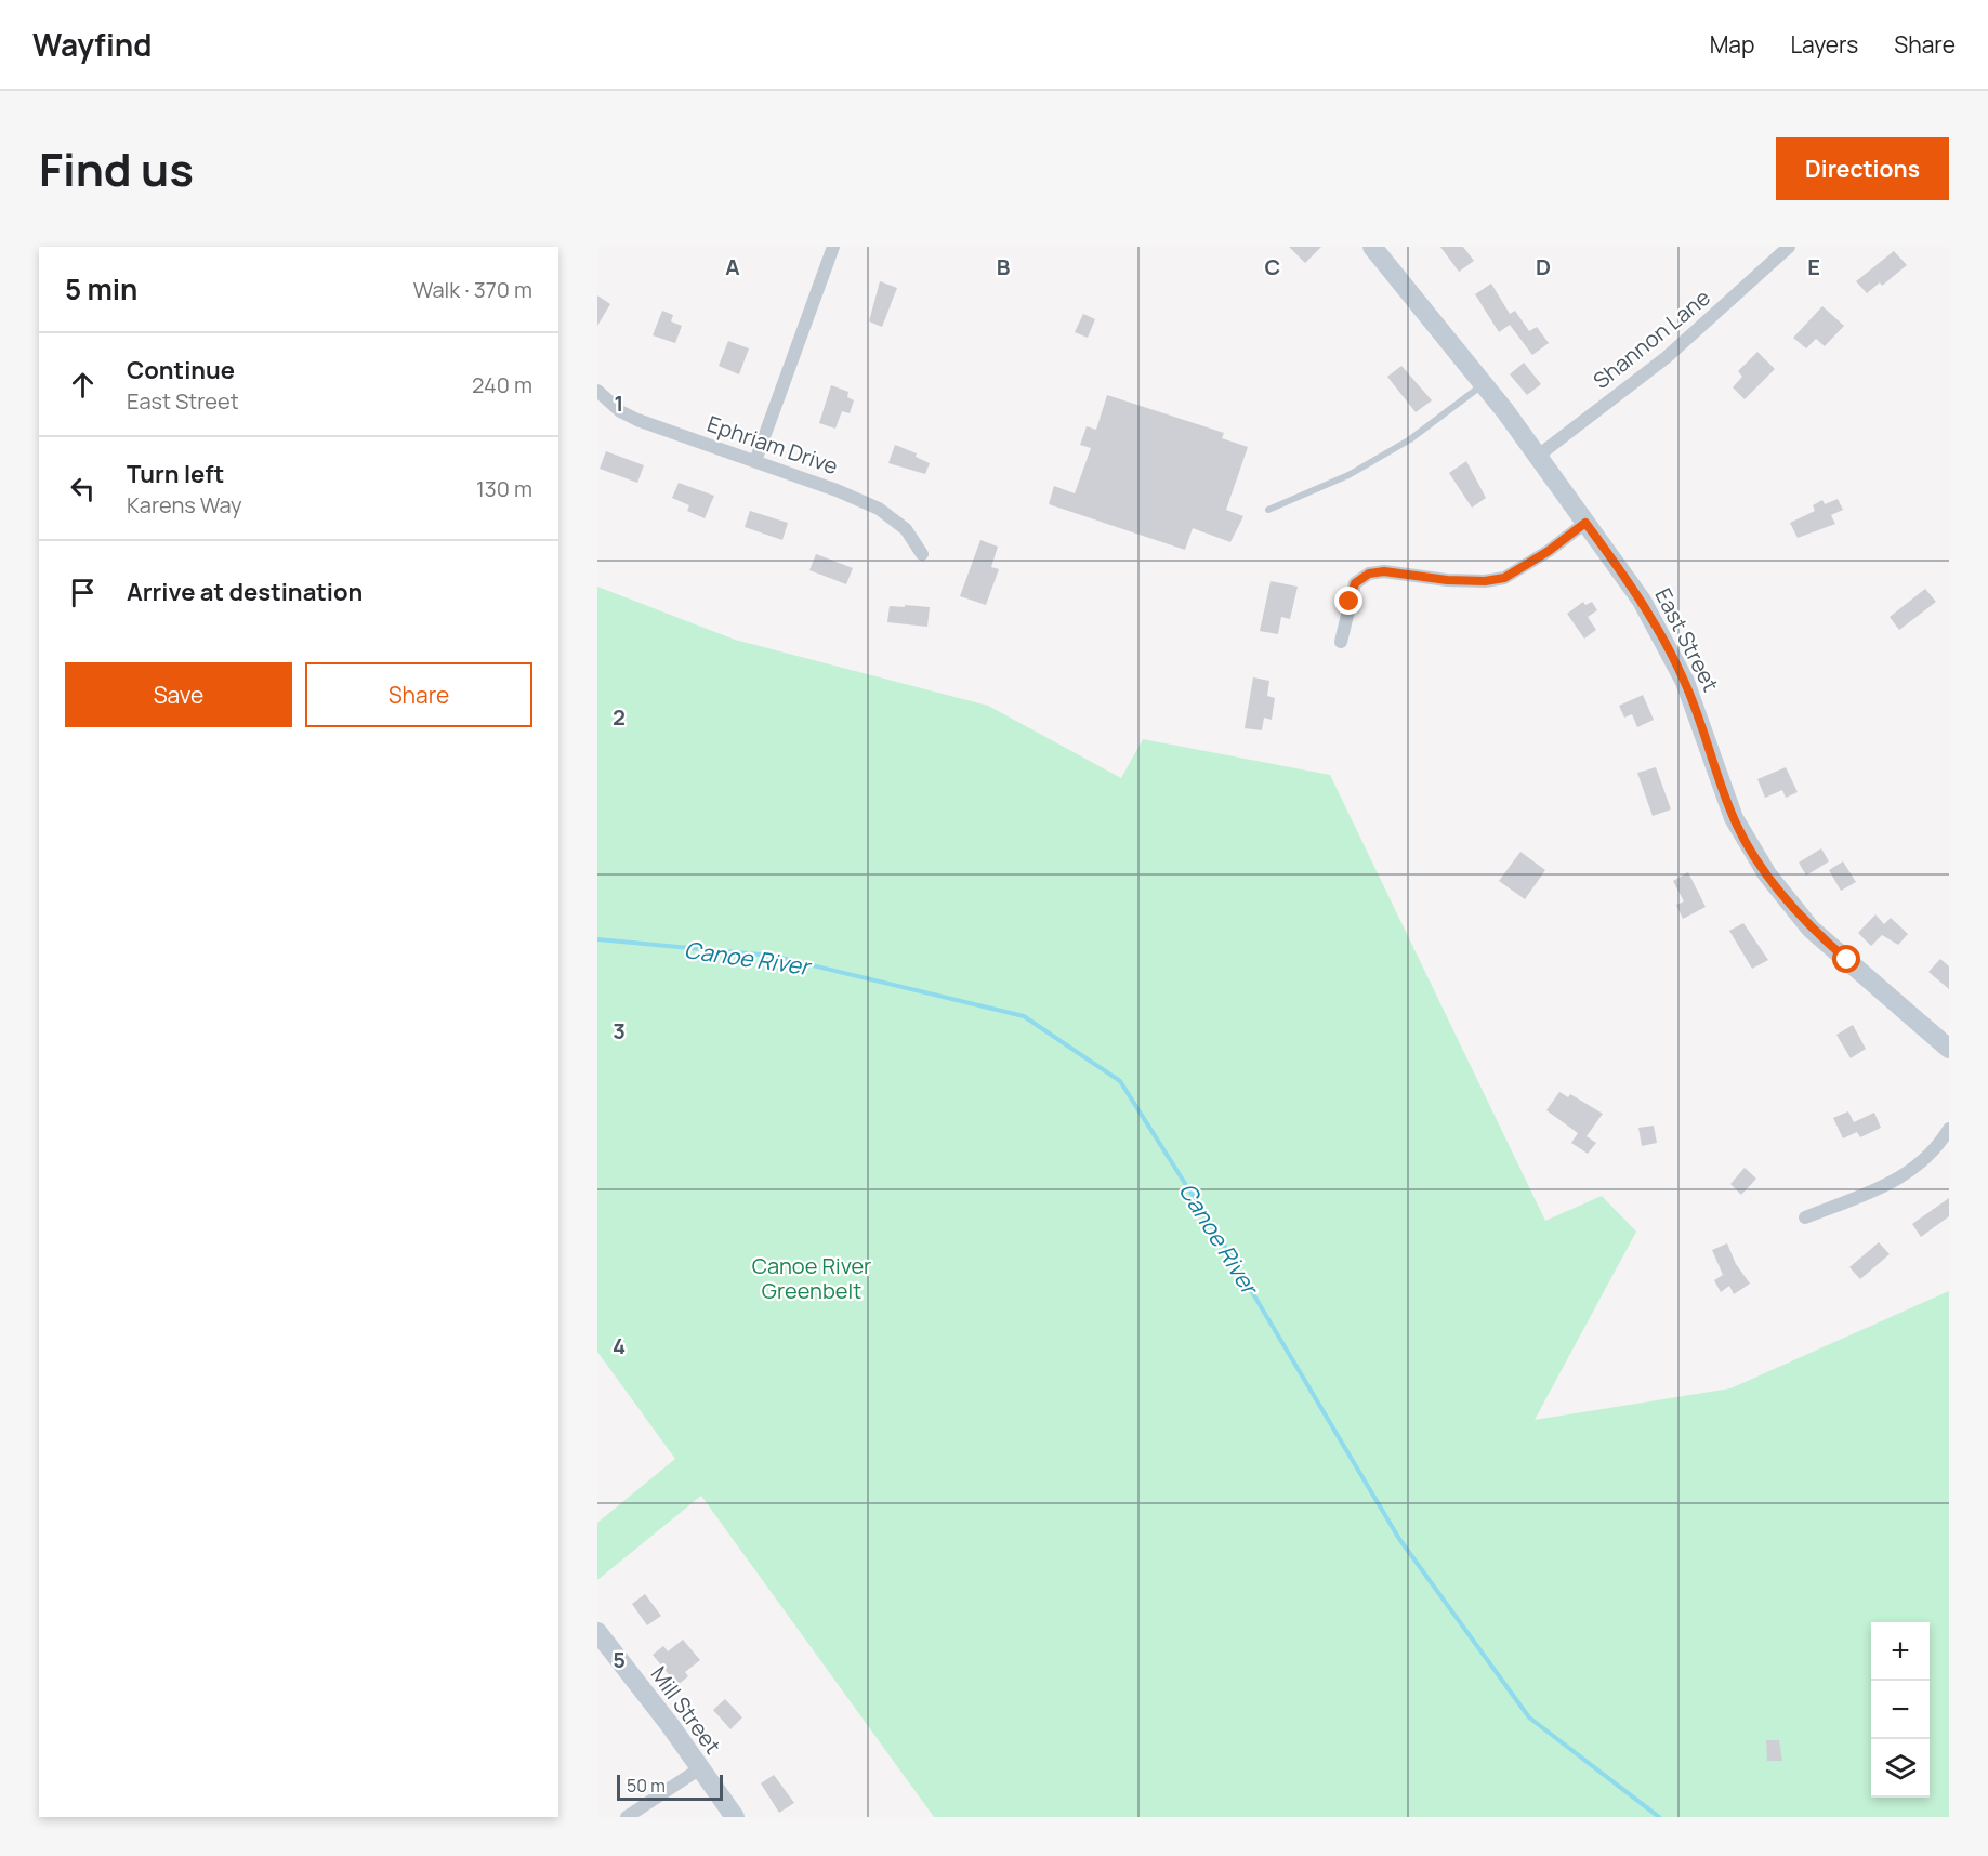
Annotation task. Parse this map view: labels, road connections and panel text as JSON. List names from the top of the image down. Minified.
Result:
{"streets":{"street":["Shannon Lane","Ephriam Drive","East Street","Mill Street"]},"crossings":[["Shannon Lane","East Street"]],"water":["Canoe River"],"parks":["Canoe River Greenbelt"],"scale_bar":"50 m","page":{"header":"Wayfind","nav":["Map","Layers","Share"],"title":"Find us","buttons":["Directions",["Save","Share"]],"heading":["5 min","Walk · 370 m"],"list":[["Continue","East Street","240 m"],["Turn left","Karens Way","130 m"],"Arrive at destination"],"map_buttons":["+","−"],"scale":"50 m"},"grid":{"columns":["A","B","C","D","E"],"rows":["1","2","3","4","5"]}}
